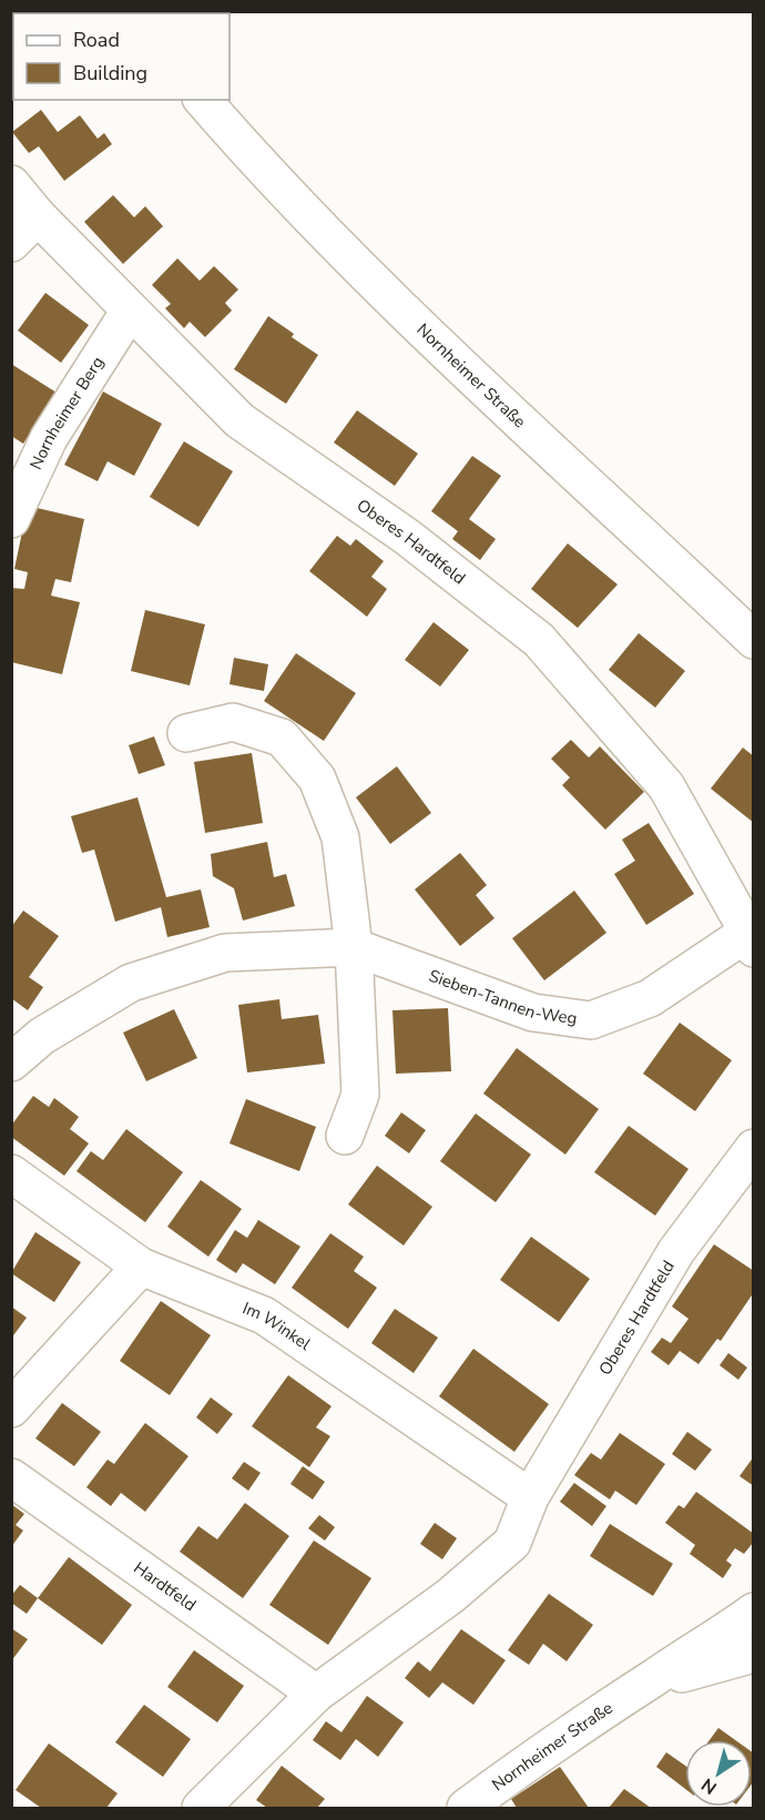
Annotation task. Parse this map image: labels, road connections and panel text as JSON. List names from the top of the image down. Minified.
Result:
{"streets":{"street":["Nornheimer Straße","Nornheimer Berg","Oberes Hardtfeld","Sieben-Tannen-Weg","Im Winkel","Hardtfeld"]},"crossings":[["Nornheimer Berg","Oberes Hardtfeld"],["Oberes Hardtfeld","Sieben-Tannen-Weg"],["Oberes Hardtfeld","Im Winkel"]],"legend":["Road","Building"],"north":"bottom left"}
